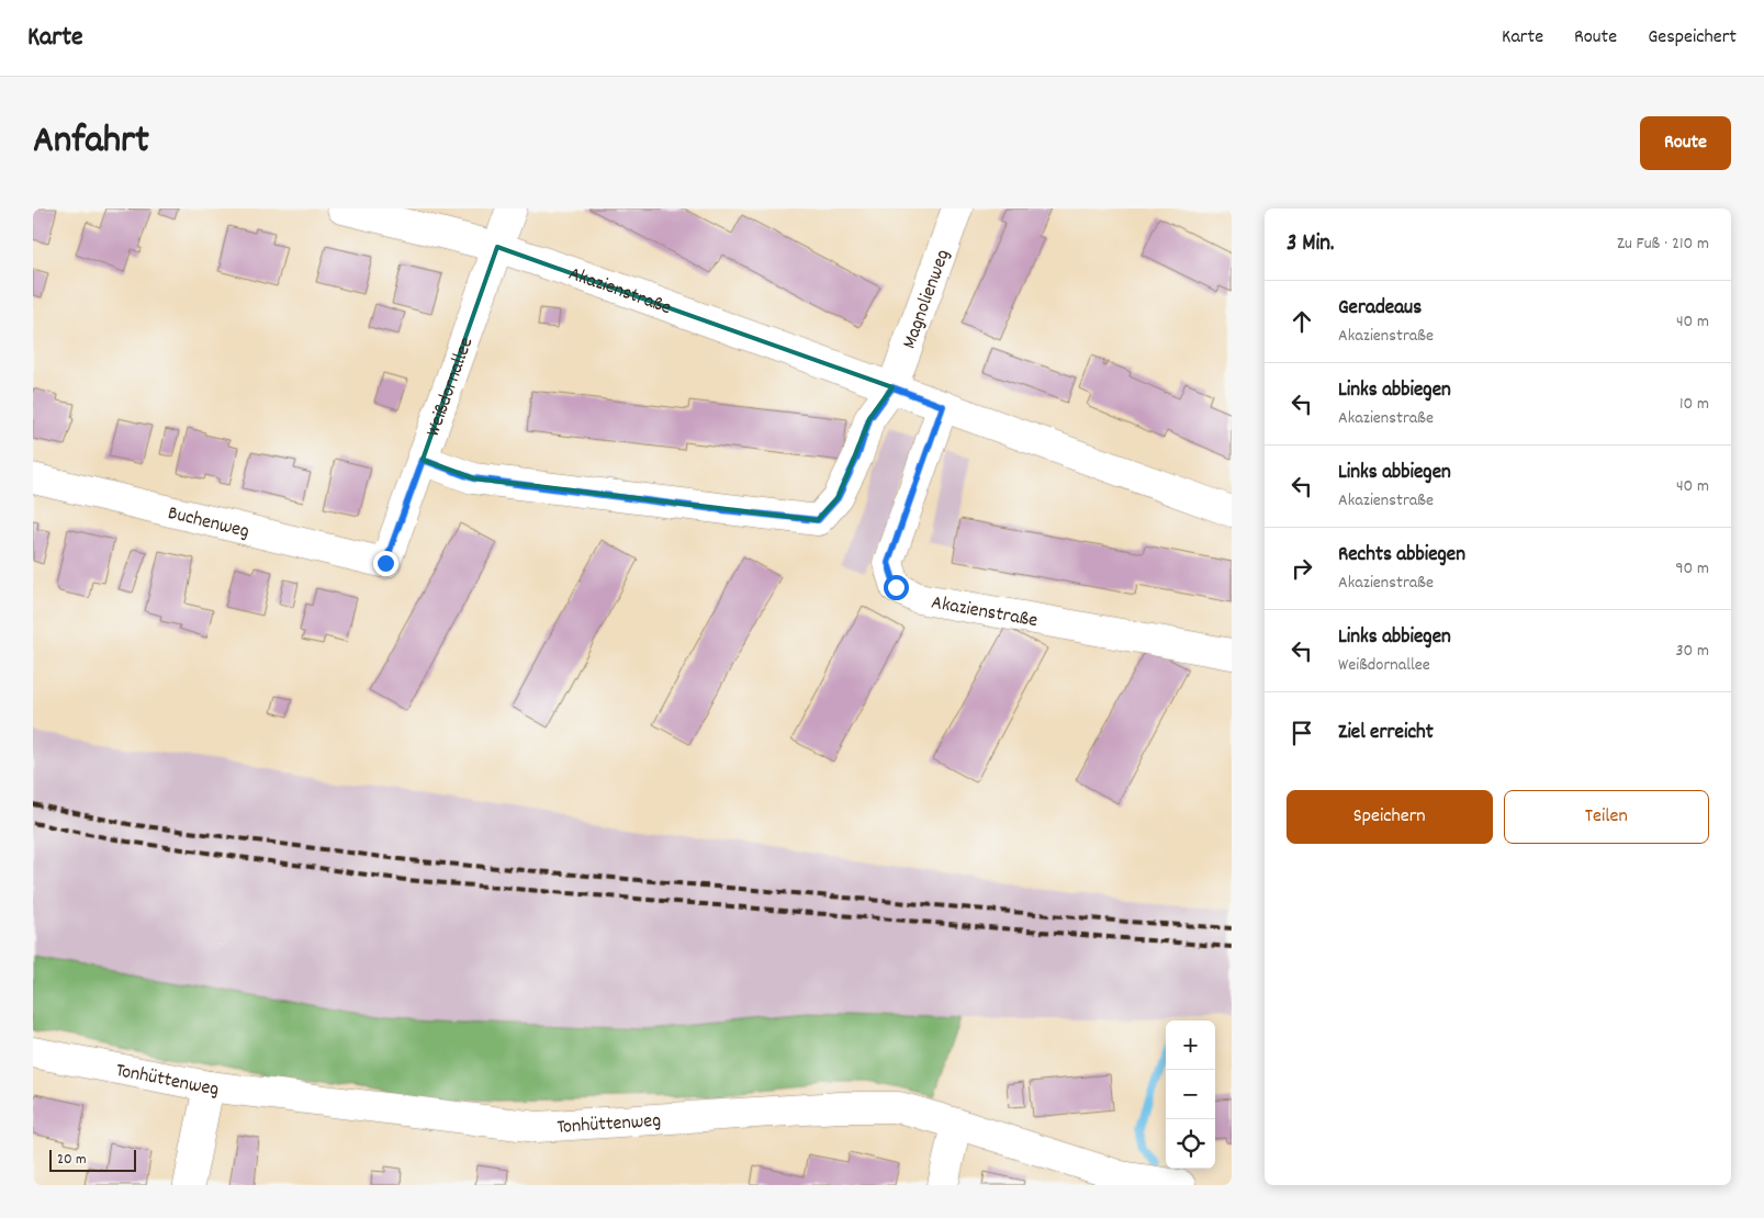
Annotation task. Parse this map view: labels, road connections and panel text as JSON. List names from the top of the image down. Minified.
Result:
{"streets":{"street":["Akazienstraße","Magnolienweg","Weißdornallee","Buchenweg","Tonhüttenweg"]},"crossings":[["Akazienstraße","Magnolienweg"],["Akazienstraße","Weißdornallee"],["Weißdornallee","Buchenweg"]],"scale_bar":"20 m","page":{"header":"Karte","nav":["Karte","Route","Gespeichert"],"title":"Anfahrt","buttons":["Route",["Speichern","Teilen"]],"heading":["3 Min.","Zu Fuß · 210 m"],"list":[["Geradeaus","Akazienstraße","40 m"],["Links abbiegen","Akazienstraße","10 m"],["Links abbiegen","Akazienstraße","40 m"],["Rechts abbiegen","Akazienstraße","90 m"],["Links abbiegen","Weißdornallee","30 m"],"Ziel erreicht"],"map_buttons":["+","−"],"scale":"20 m"}}
